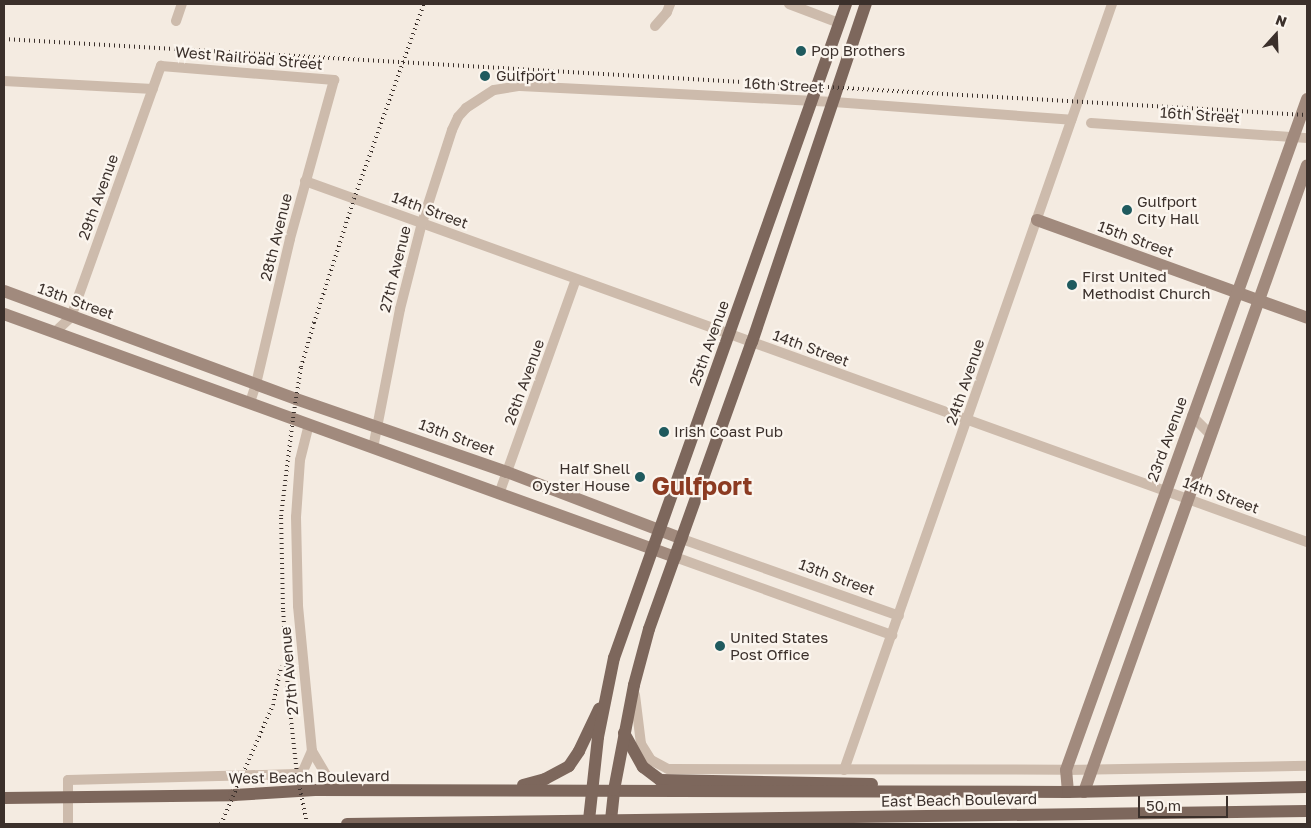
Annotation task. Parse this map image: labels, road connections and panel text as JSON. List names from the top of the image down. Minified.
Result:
{"streets":{"main road":["25th Avenue","West Beach Boulevard","East Beach Boulevard"],"street":["West Railroad Street","16th Street","29th Avenue","14th Street","28th Avenue","15th Street","27th Avenue","13th Street","26th Avenue","24th Avenue","23rd Avenue"]},"crossings":[["West Railroad Street","29th Avenue"],["West Railroad Street","28th Avenue"],["16th Street","27th Avenue"],["16th Street","25th Avenue"],["16th Street","24th Avenue"],["16th Street","23rd Avenue"],["29th Avenue","13th Street"],["14th Street","28th Avenue"],["14th Street","27th Avenue"],["14th Street","25th Avenue"],["14th Street","26th Avenue"],["14th Street","24th Avenue"],["14th Street","23rd Avenue"],["28th Avenue","13th Street"],["15th Street","24th Avenue"],["15th Street","23rd Avenue"],["27th Avenue","13th Street"],["27th Avenue","West Beach Boulevard"],["13th Street","25th Avenue"],["13th Street","26th Avenue"],["13th Street","24th Avenue"],["23rd Avenue","East Beach Boulevard"],["West Beach Boulevard","East Beach Boulevard"]],"districts":["Gulfport"],"places":["Pop Brothers","Gulfport","Gulfport City Hall","First United Methodist Church","Irish Coast Pub","Half Shell Oyster House","United States Post Office"],"scale_bar":"50 m","north":"top"}
